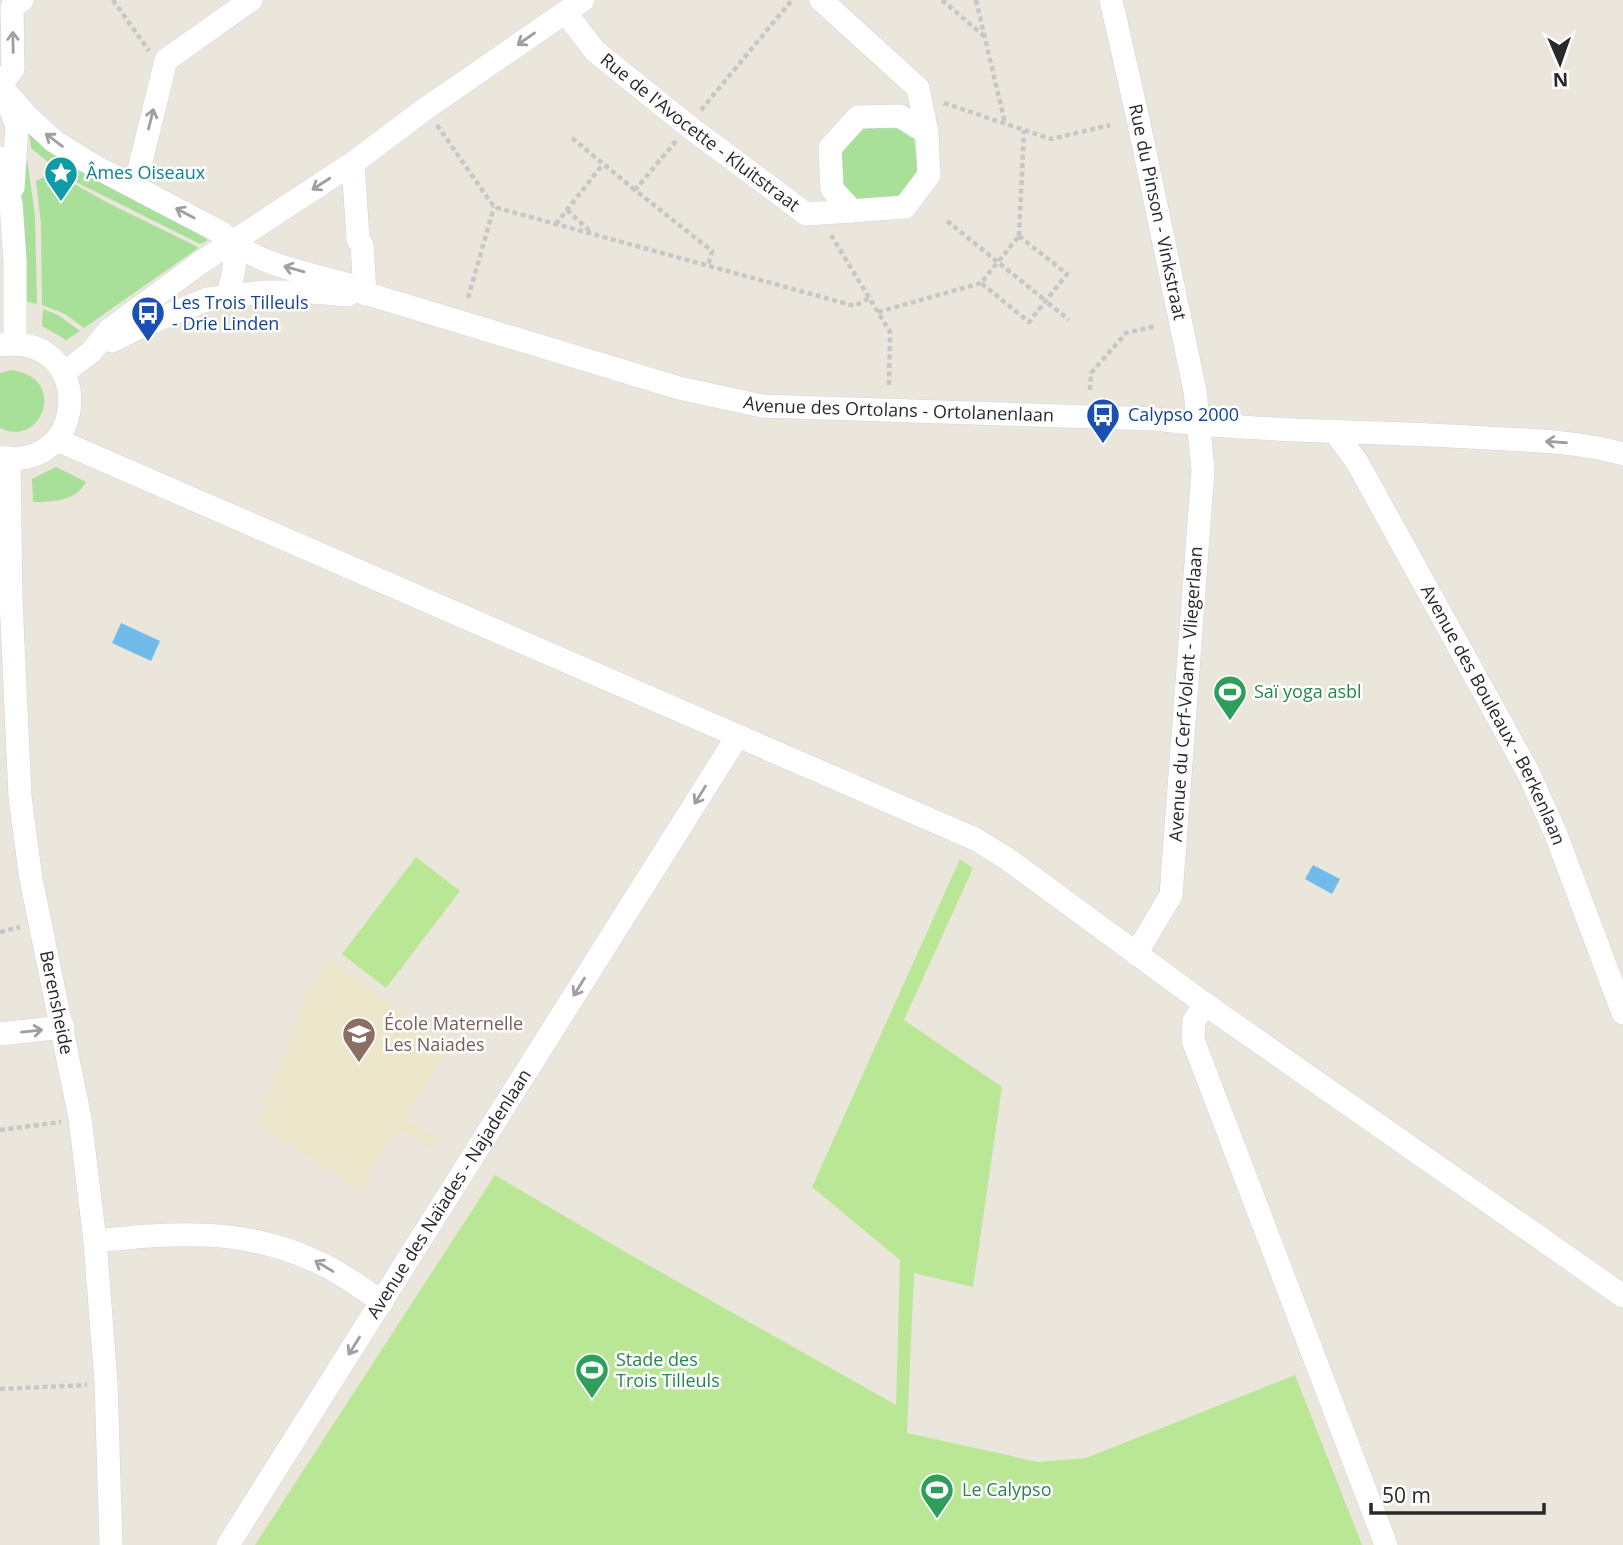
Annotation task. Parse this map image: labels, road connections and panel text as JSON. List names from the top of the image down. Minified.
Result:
{"streets":{"street":["Rue de l'Avocette - Kluitstraat","Rue du Pinson - Vinkstraat","Avenue des Ortolans - Ortolanenlaan","Avenue du Cerf-Volant - Vliegerlaan","Avenue des Bouleaux - Berkenlaan","Berensheide","Avenue des Naïades - Najadenlaan"]},"crossings":[["Rue du Pinson - Vinkstraat","Avenue des Ortolans - Ortolanenlaan"],["Rue du Pinson - Vinkstraat","Avenue du Cerf-Volant - Vliegerlaan"],["Avenue des Ortolans - Ortolanenlaan","Avenue du Cerf-Volant - Vliegerlaan"],["Avenue des Ortolans - Ortolanenlaan","Avenue des Bouleaux - Berkenlaan"]],"one_way":["Avenue des Naïades - Najadenlaan"],"places":{"place":["Âmes Oiseaux"],"bus stop":["Les Trois Tilleuls - Drie Linden","Calypso 2000"],"sports":["Saï yoga asbl","Stade des Trois Tilleuls","Le Calypso"],"school or university":["École Maternelle Les Naiades"]},"scale_bar":"50 m","north":"bottom"}
